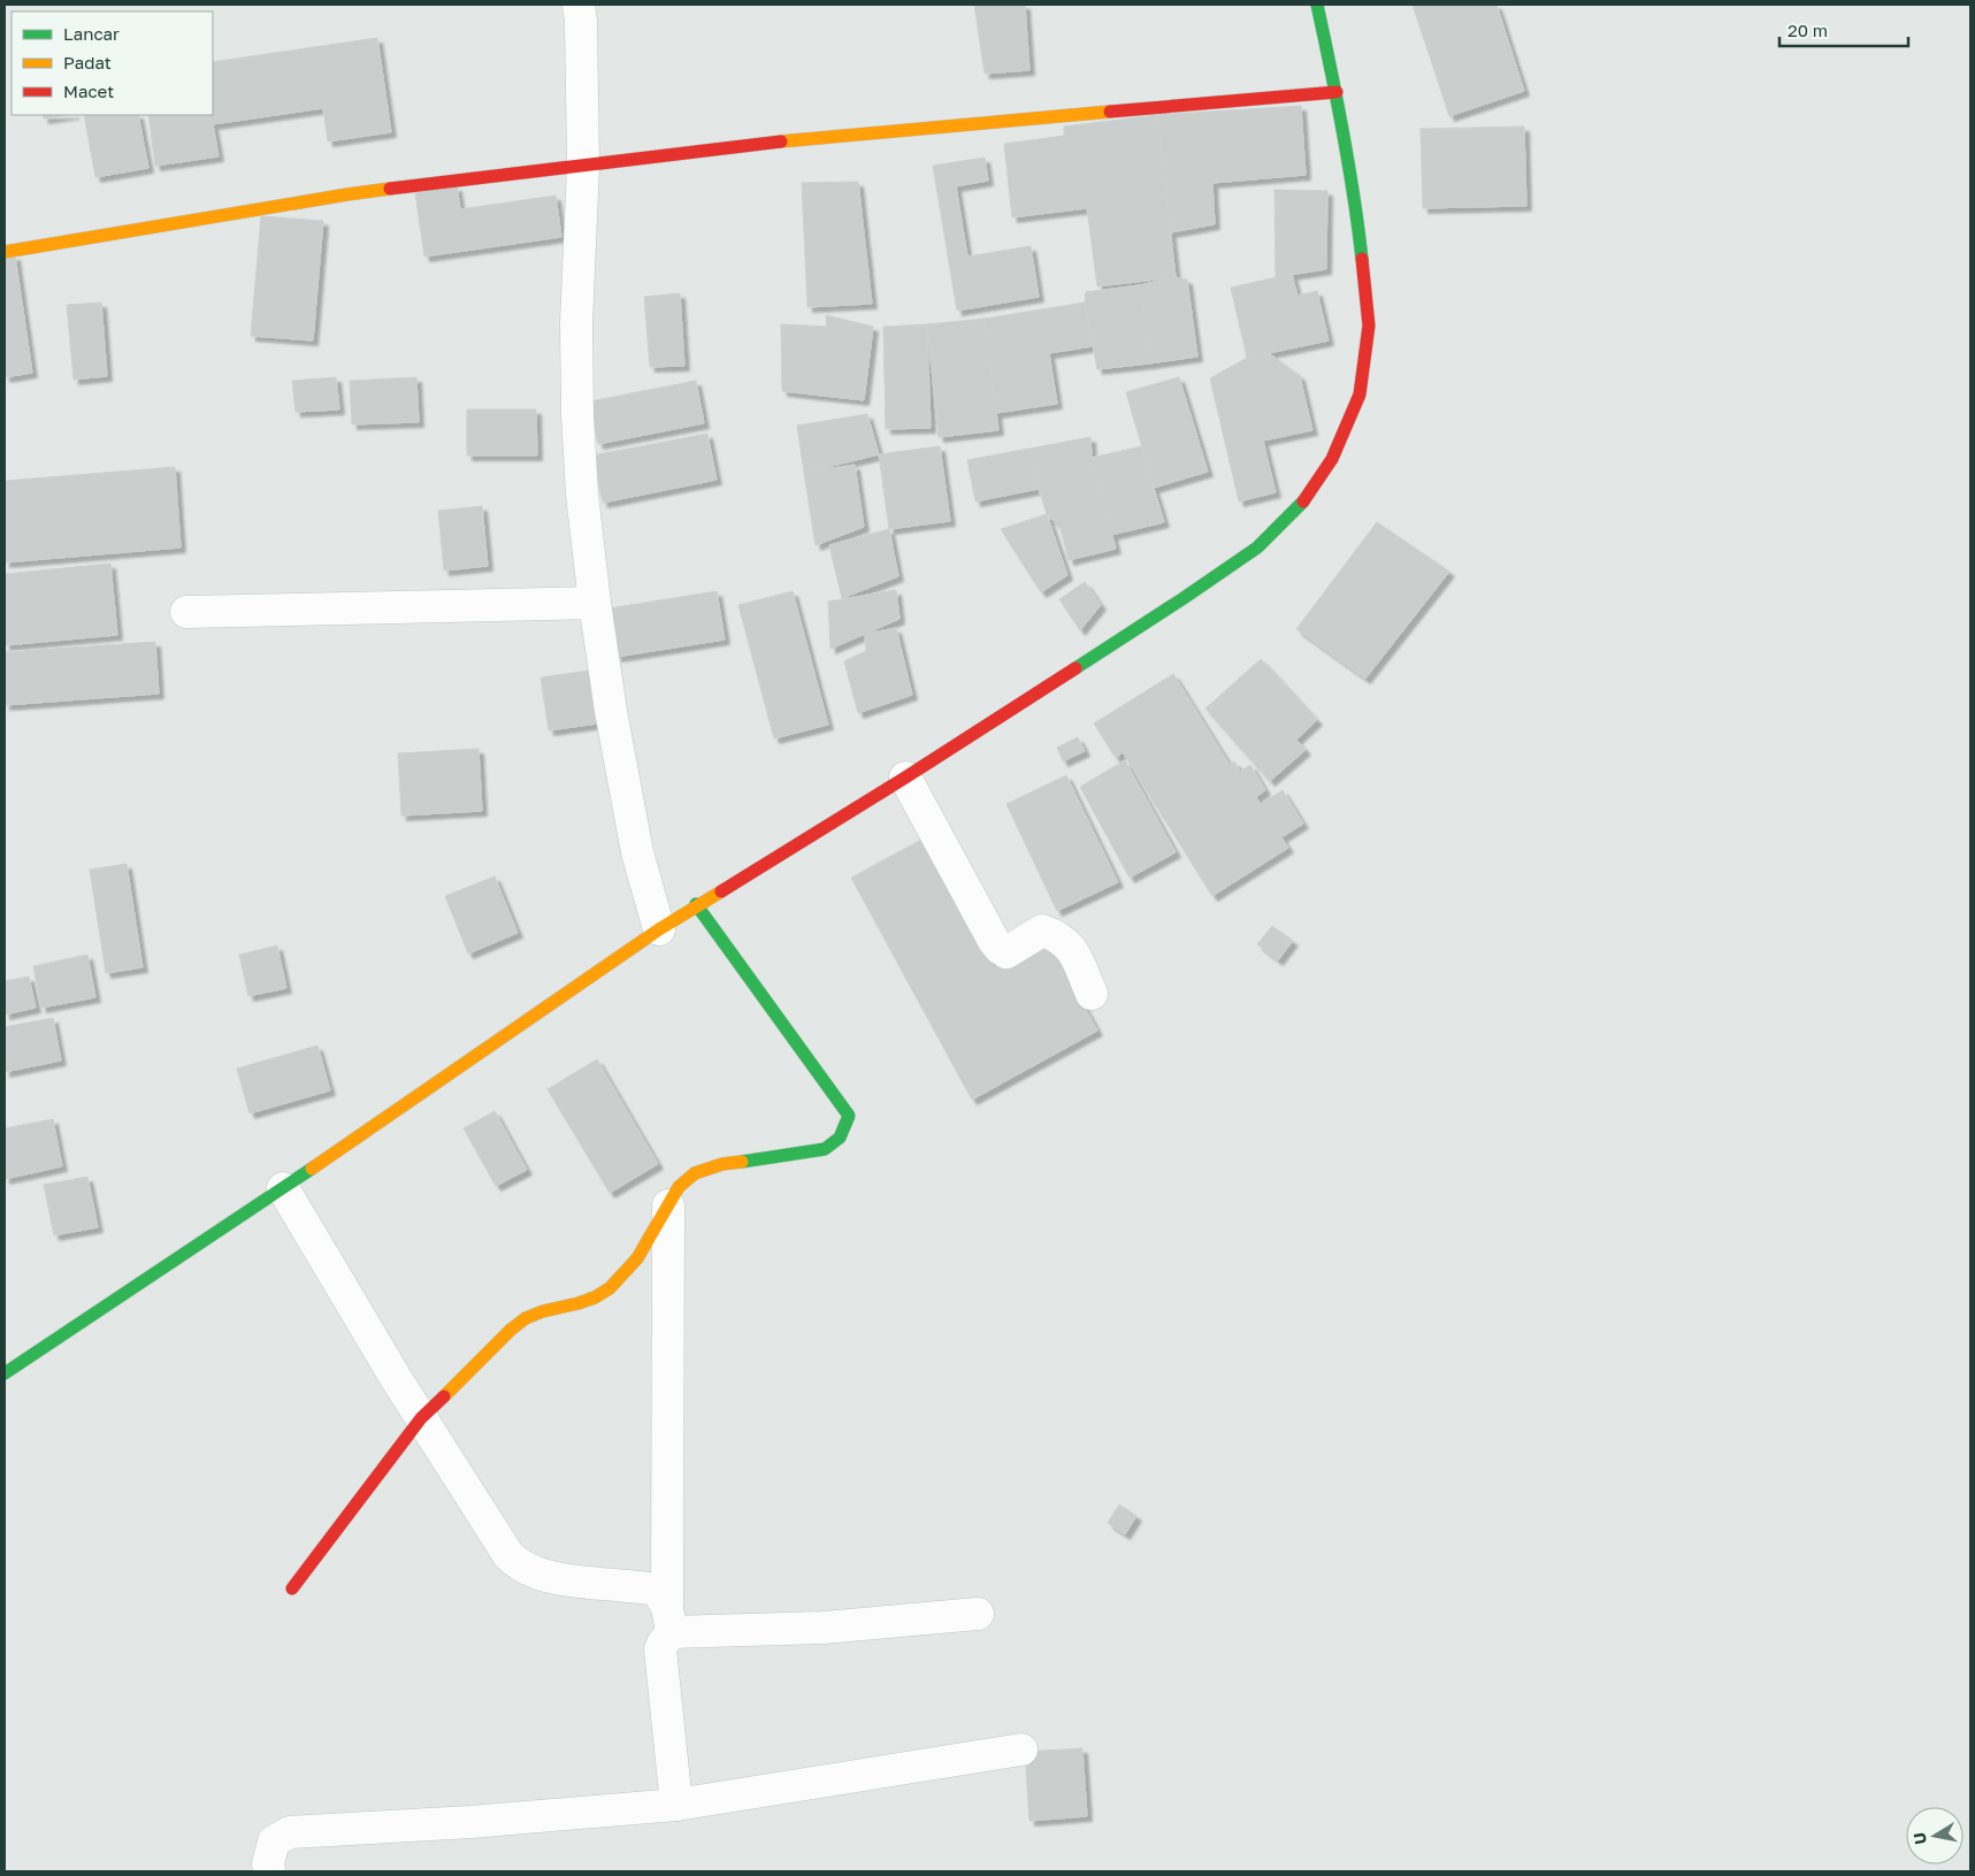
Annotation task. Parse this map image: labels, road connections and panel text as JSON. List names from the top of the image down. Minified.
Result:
{"legend":["Lancar","Padat","Macet"],"scale_bar":"20 m","north":"left"}
